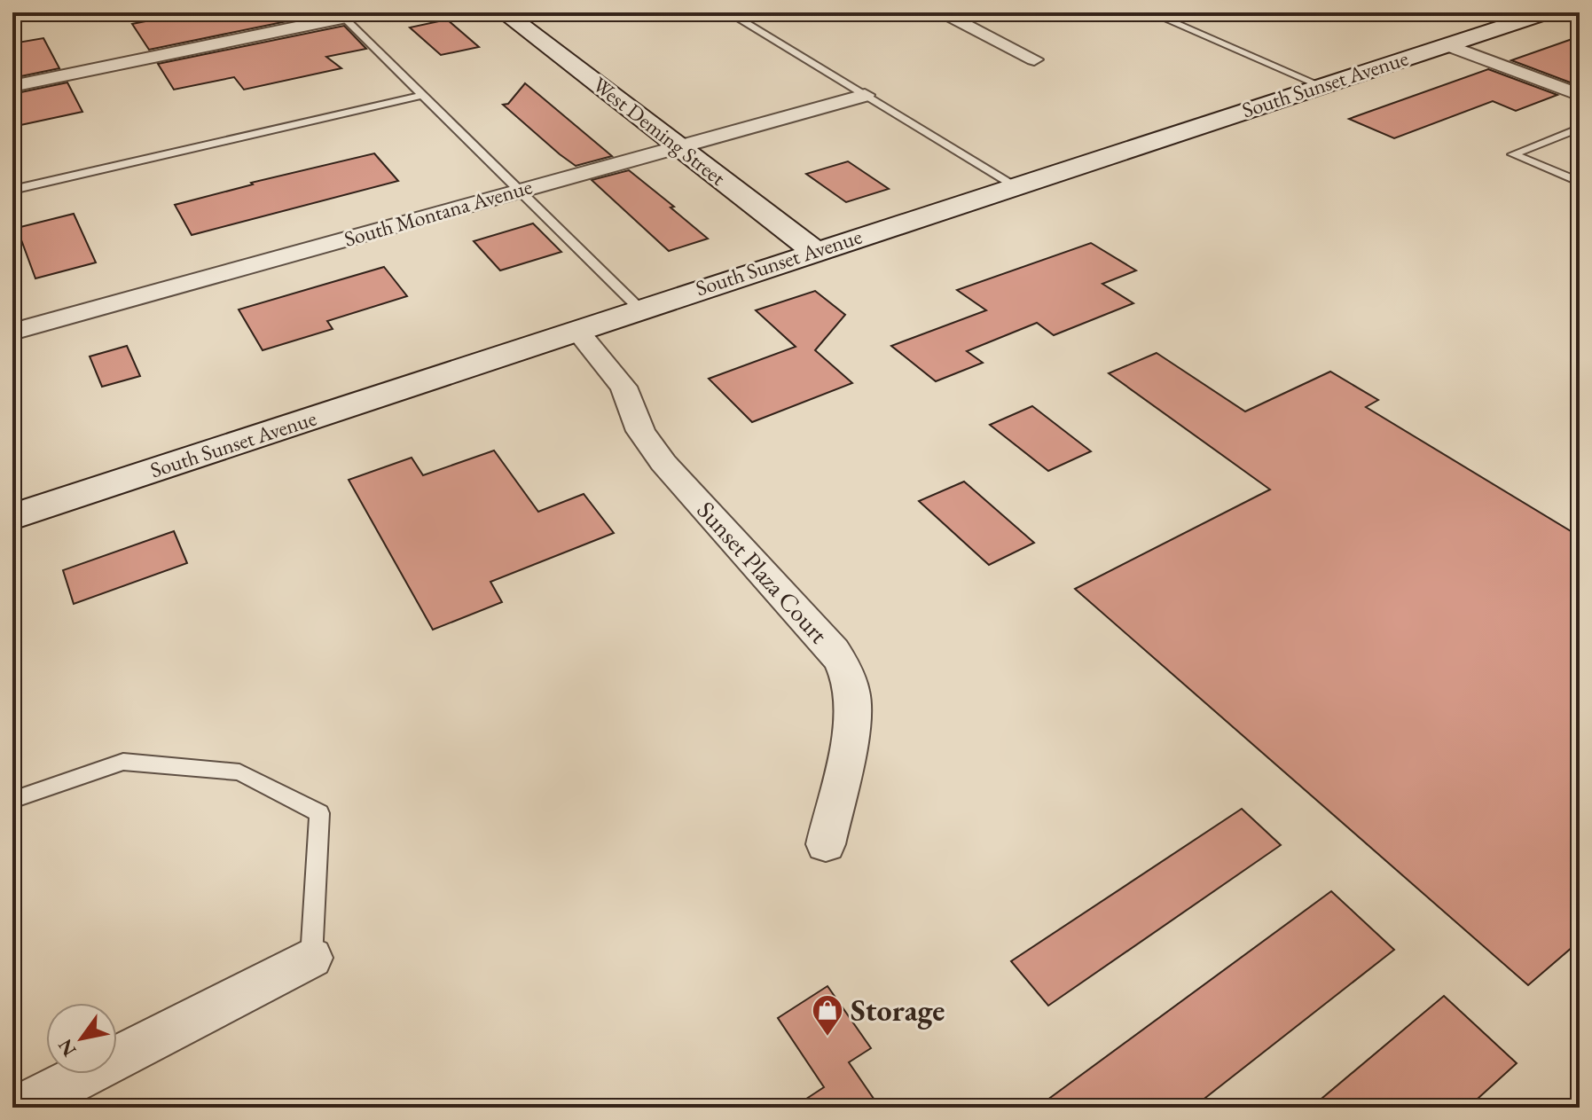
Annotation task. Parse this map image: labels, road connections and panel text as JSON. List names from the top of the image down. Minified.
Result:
{"streets":{"main road":["South Sunset Avenue","West Deming Street"],"street":["South Montana Avenue","Sunset Plaza Court"]},"crossings":[["South Sunset Avenue","West Deming Street"],["South Sunset Avenue","Sunset Plaza Court"],["West Deming Street","South Montana Avenue"]],"places":{"shop":["Storage"]},"north":"bottom left"}
